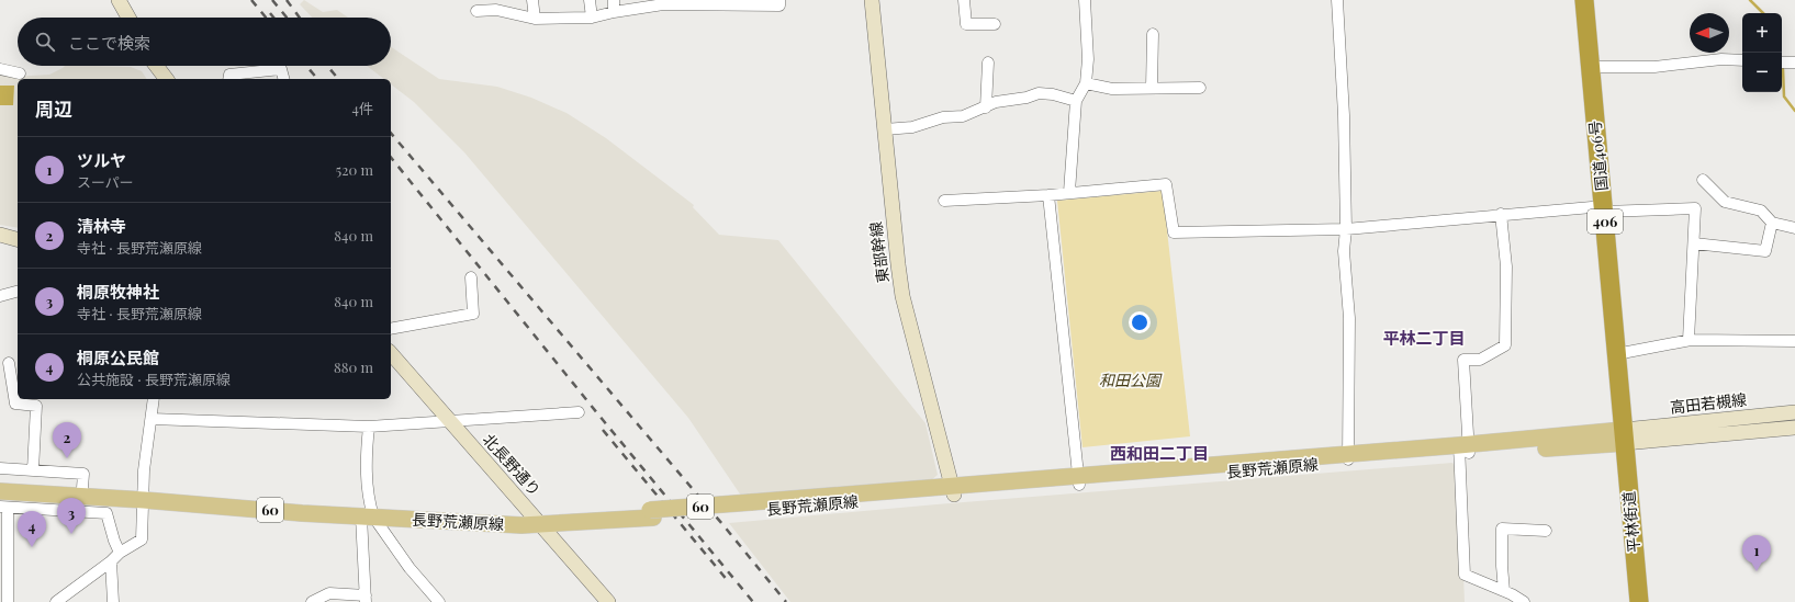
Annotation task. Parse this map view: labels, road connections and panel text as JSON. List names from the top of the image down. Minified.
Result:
{"streets":{"highway":["国道406号","406","平林街道"],"main road":["長野荒瀬原線","60"],"street":["東部幹線","高田若槻線","北長野通り"]},"crossings":[["国道406号","高田若槻線"],["国道406号","長野荒瀬原線"],["国道406号","平林街道"],["東部幹線","長野荒瀬原線"],["高田若槻線","長野荒瀬原線"],["高田若槻線","平林街道"],["北長野通り","長野荒瀬原線"],["長野荒瀬原線","平林街道"]],"districts":["平林二丁目","西和田二丁目"],"parks":["和田公園"],"north":"left","page":{"map_buttons":["+","−"],"search":"ここで検索","heading":["周辺","4件"],"list":[{"mark":"1","name":"ツルヤ","note":"スーパー","value":"520 m"},{"mark":"2","name":"清林寺","note":"寺社 · 長野荒瀬原線","value":"840 m"},{"mark":"3","name":"桐原牧神社","note":"寺社 · 長野荒瀬原線","value":"840 m"},{"mark":"4","name":"桐原公民館","note":"公共施設 · 長野荒瀬原線","value":"880 m"}],"pins":["2","3","4","1"]}}
